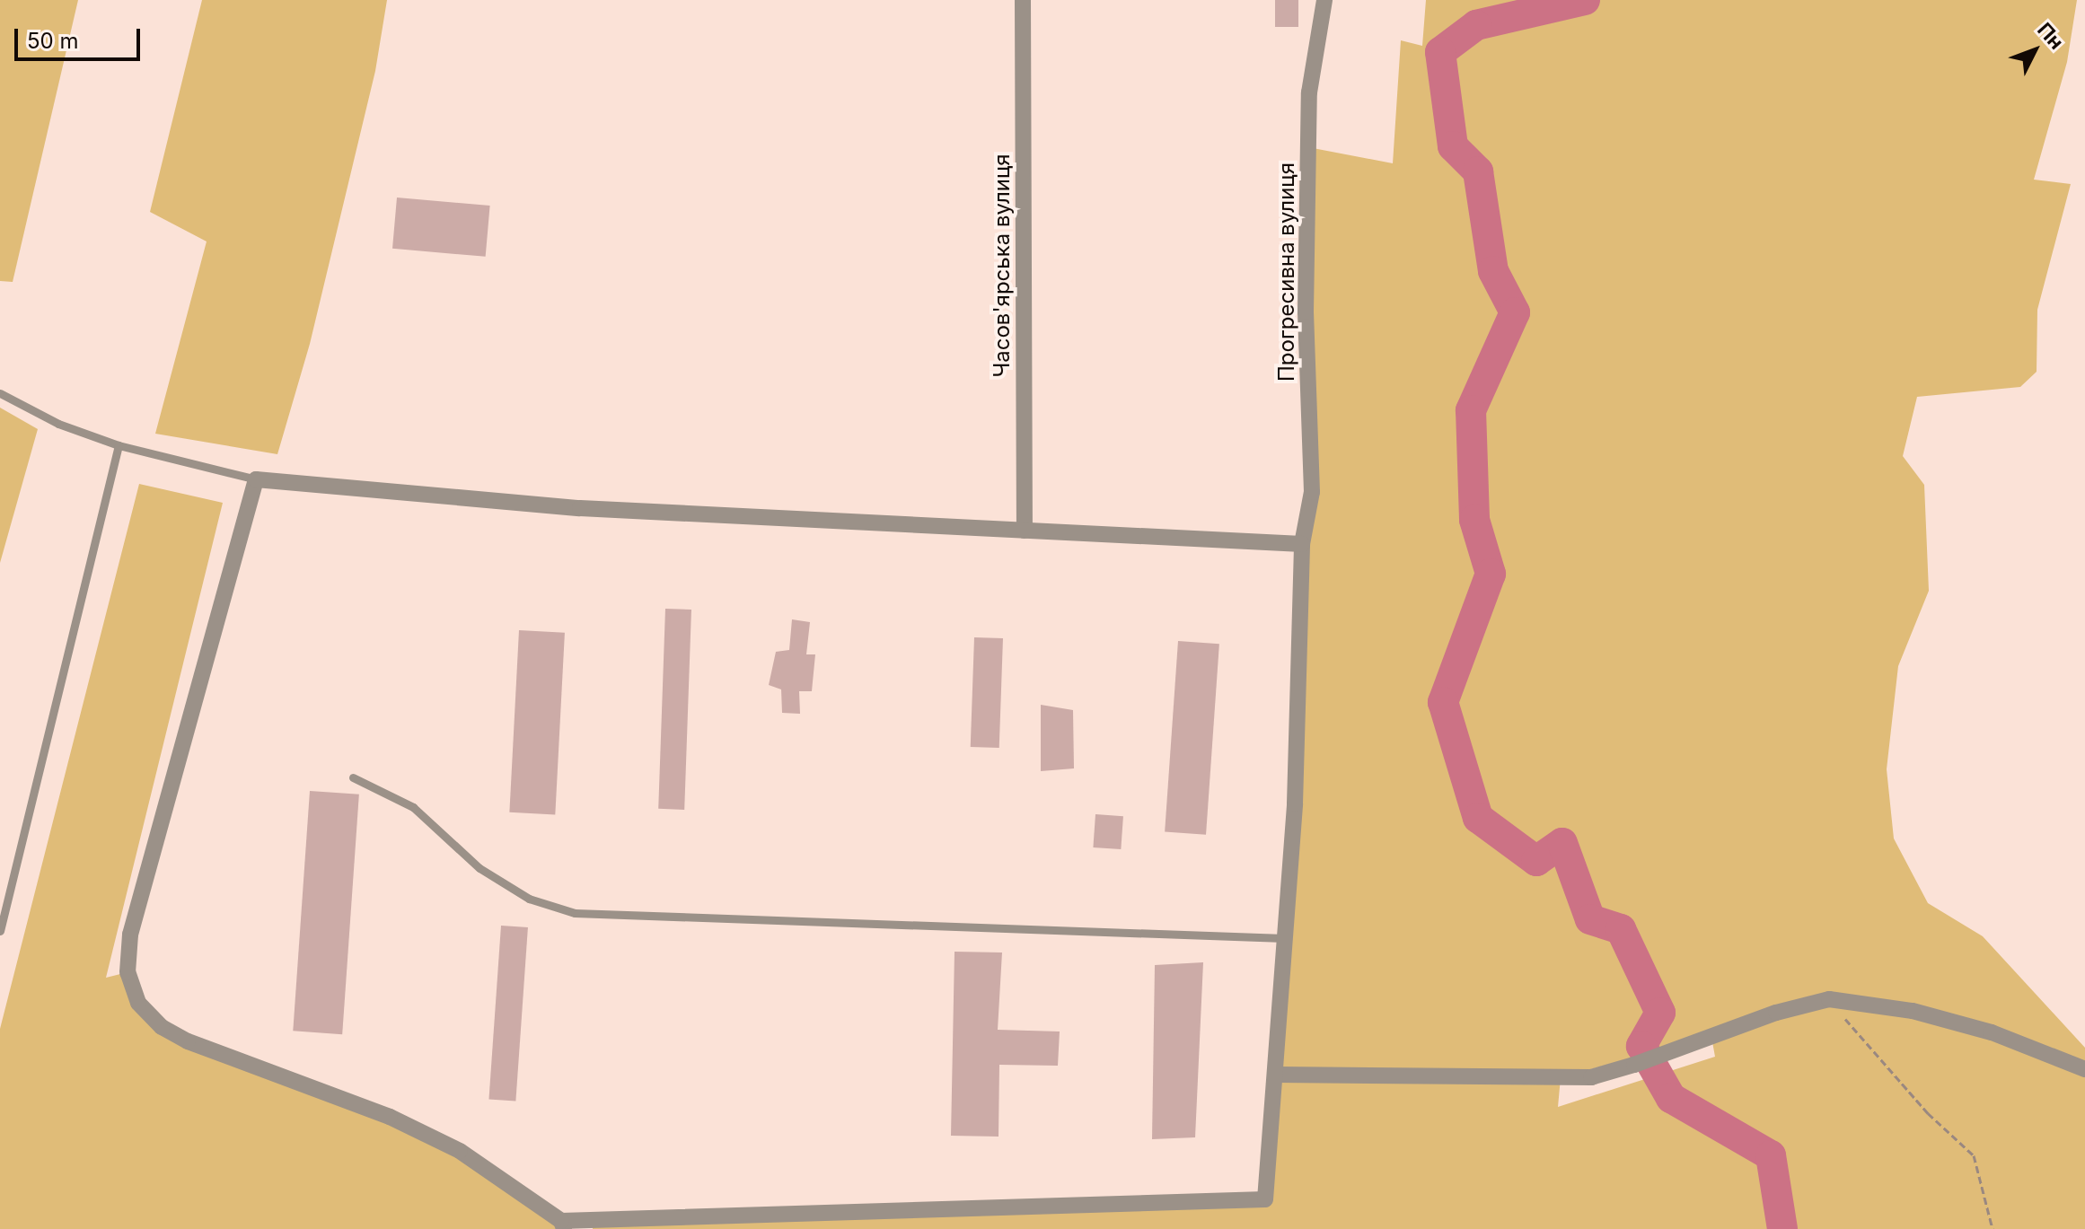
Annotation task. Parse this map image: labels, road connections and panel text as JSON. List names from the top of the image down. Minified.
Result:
{"streets":{"street":["Часов'ярська вулиця","Прогресивна вулиця"]},"scale_bar":"50 m","north":"top right"}
